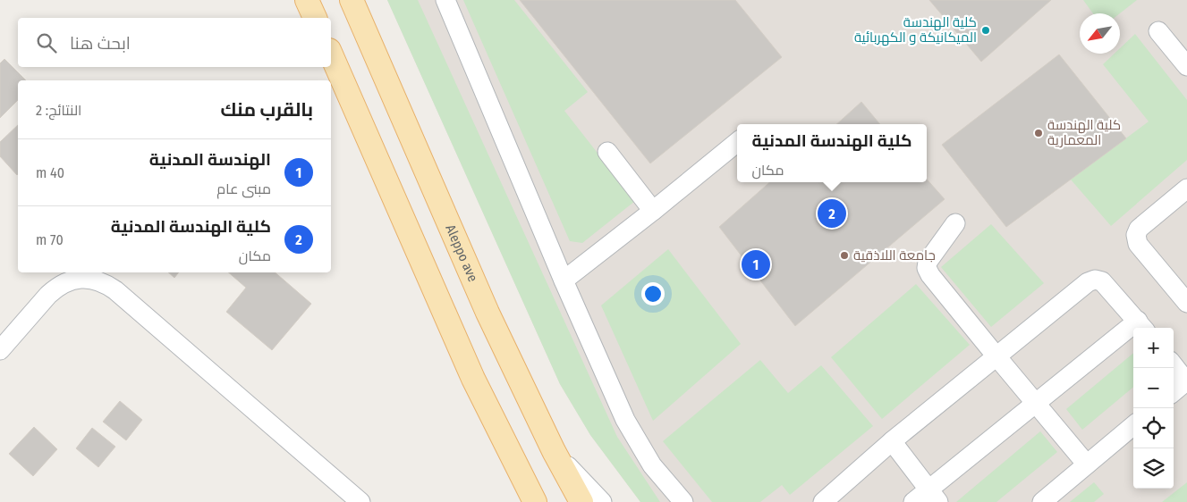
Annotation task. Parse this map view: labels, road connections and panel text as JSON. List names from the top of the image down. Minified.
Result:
{"streets":{"main road":["Aleppo ave"]},"places":["كلية الهندسة الميكانيكة و الكهربائية","كلية الهندسة المعمارية","جامعة اللاذقية"],"north":"bottom left","page":{"search":"ابحث هنا","heading":["بالقرب منك","النتائج: 2"],"popup":["كلية الهندسة المدنية","مكان"],"list":[{"mark":"1","name":"الهندسة المدنية","note":"مبنى عام","value":"40 m"},{"mark":"2","name":"كلية الهندسة المدنية","note":"مكان","value":"70 m"}],"pins":["2","1"],"map_buttons":["+","−"]}}
